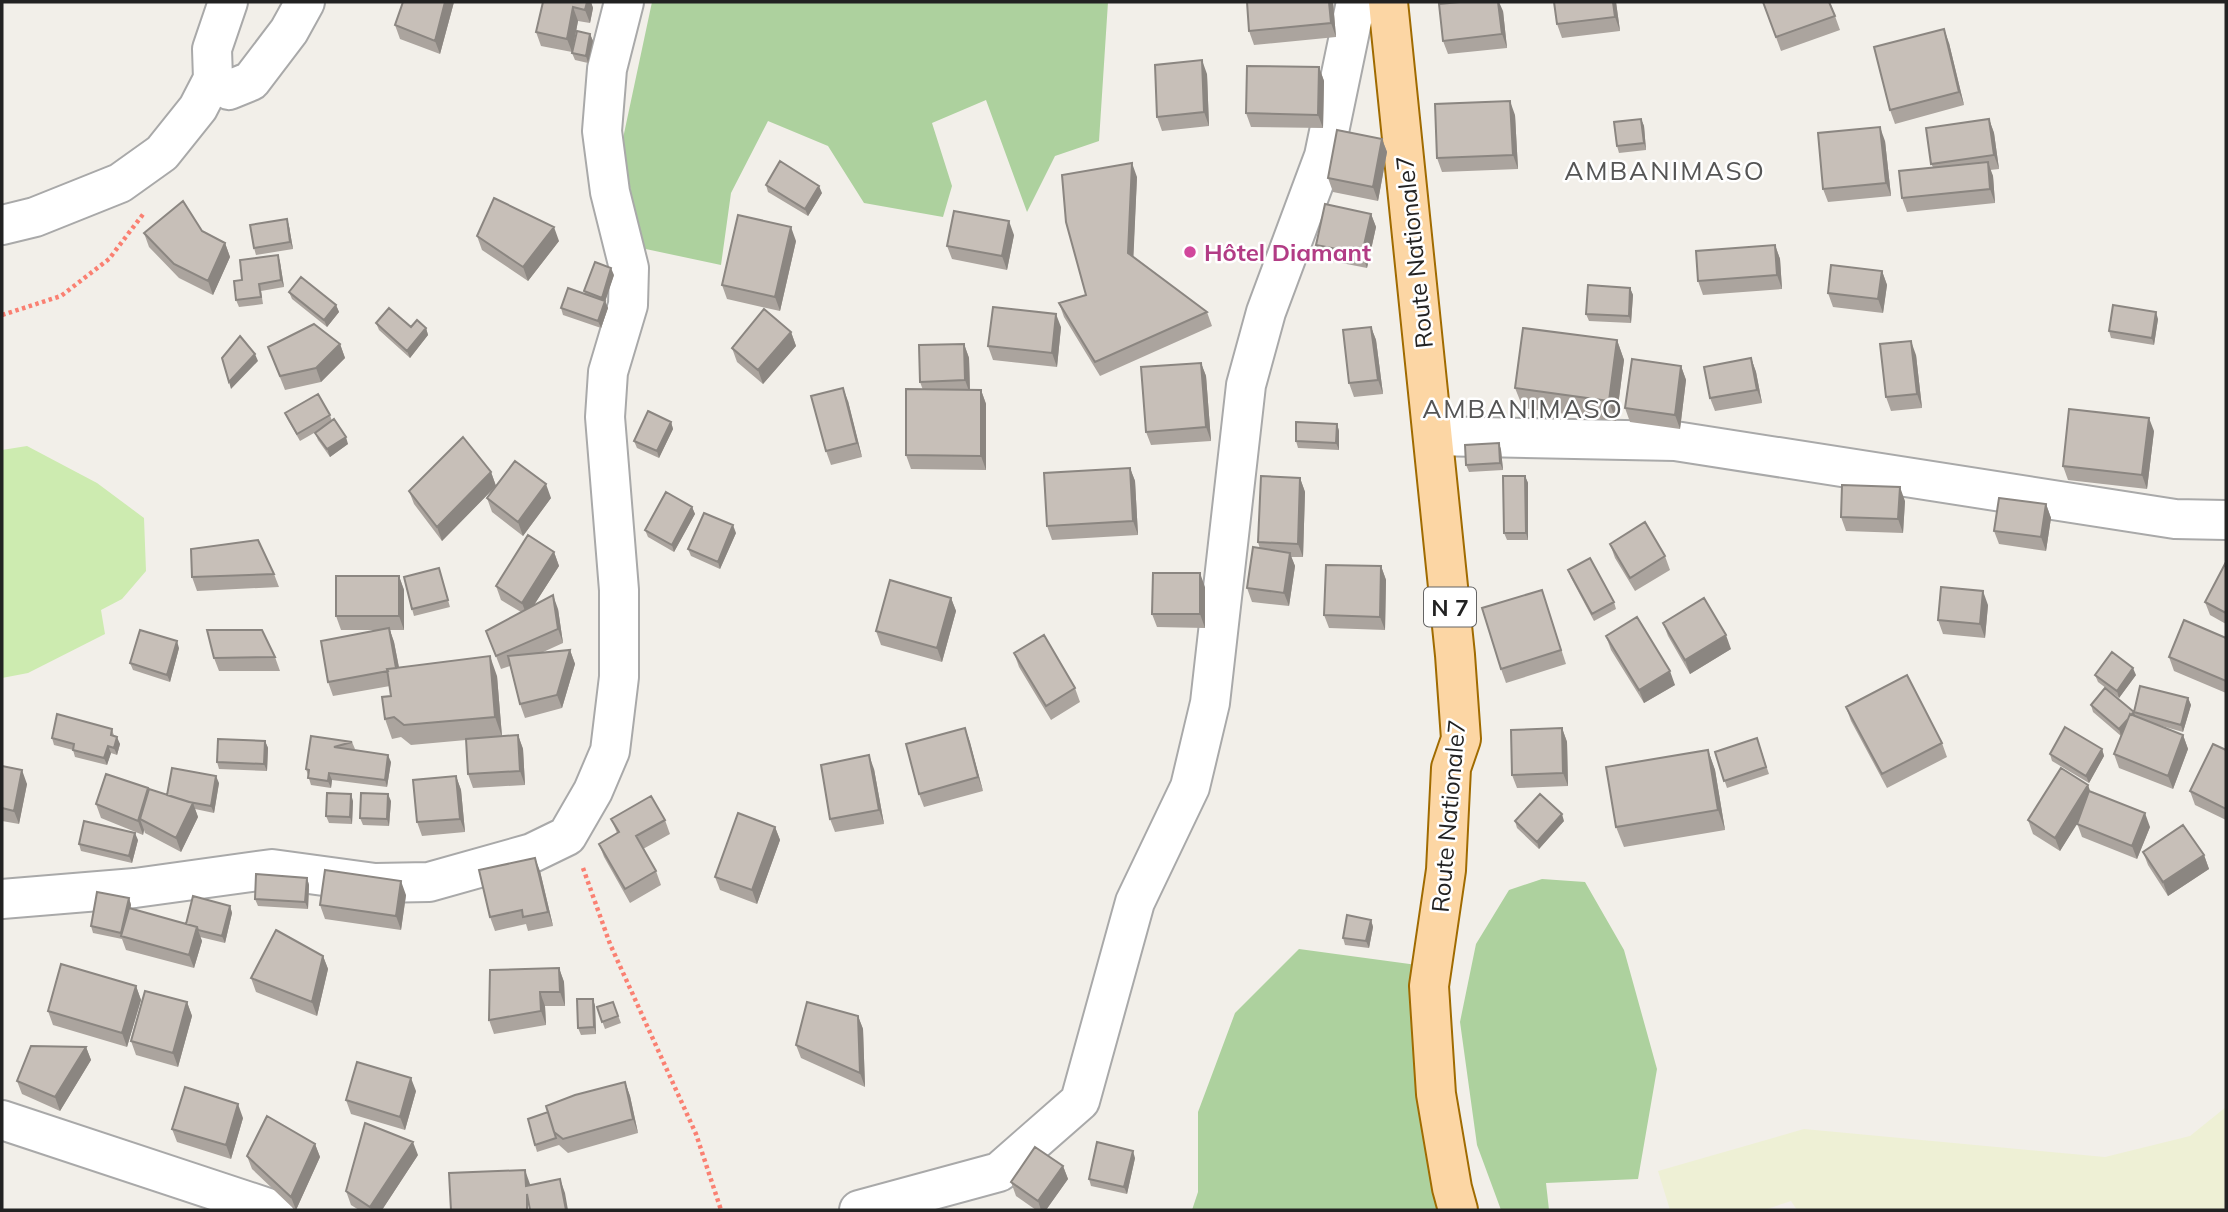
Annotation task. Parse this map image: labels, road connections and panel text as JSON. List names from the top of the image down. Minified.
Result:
{"streets":{"main road":["Route Nationale7","N 7"]},"districts":["AMBANIMASO","AMBANIMASO"],"places":["Hôtel Diamant"]}
